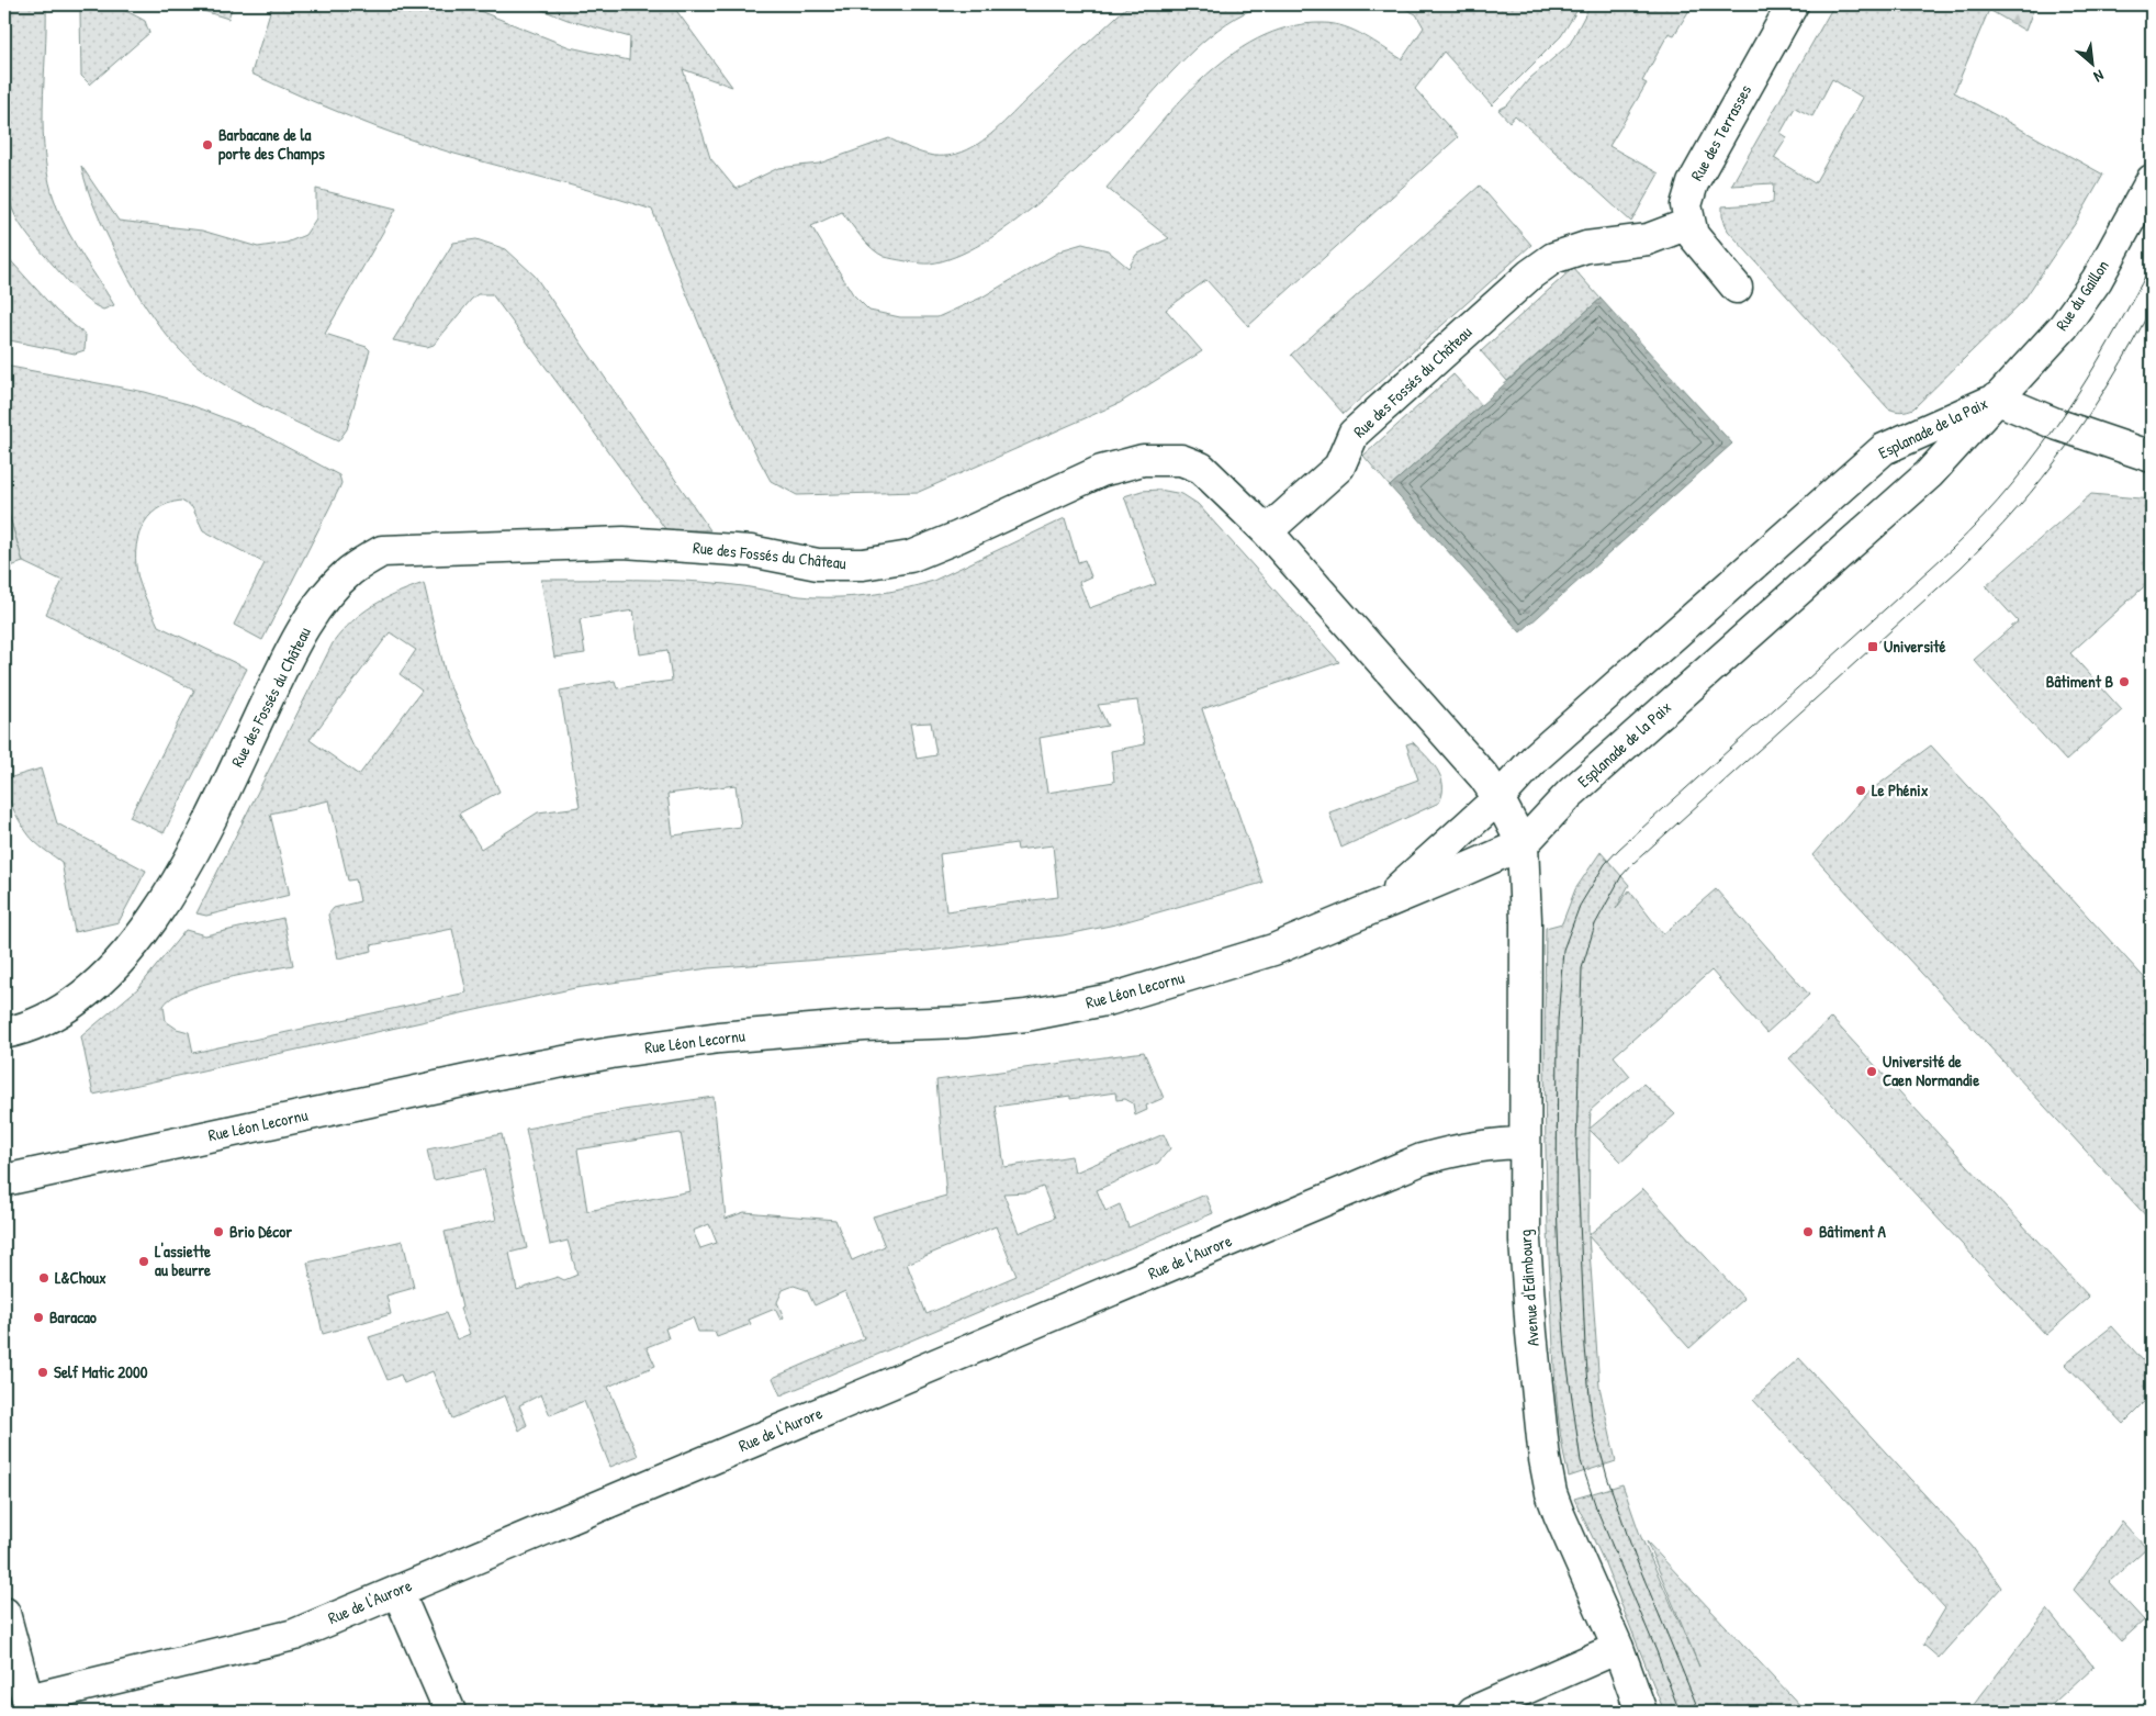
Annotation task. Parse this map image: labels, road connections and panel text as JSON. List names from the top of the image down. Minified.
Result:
{"streets":{"street":["Rue des Terrasses","Rue du Gaillon","Rue des Fossés du Château","Esplanade de la Paix","Rue Léon Lecornu","Rue de l'Aurore","Avenue d'Edimbourg"]},"crossings":[["Rue des Terrasses","Rue des Fossés du Château"],["Rue du Gaillon","Esplanade de la Paix"],["Esplanade de la Paix","Rue Léon Lecornu"],["Esplanade de la Paix","Avenue d'Edimbourg"],["Rue Léon Lecornu","Avenue d'Edimbourg"],["Rue de l'Aurore","Avenue d'Edimbourg"]],"places":{"other":["Barbacane de la porte des Champs","Bâtiment B","Le Phénix","Université de Caen Normandie","Brio Décor","Bâtiment A","L'assiette au beurre","L&Choux","Baracao","Self Matic 2000"],"transit":["Université"]},"north":"bottom right"}
